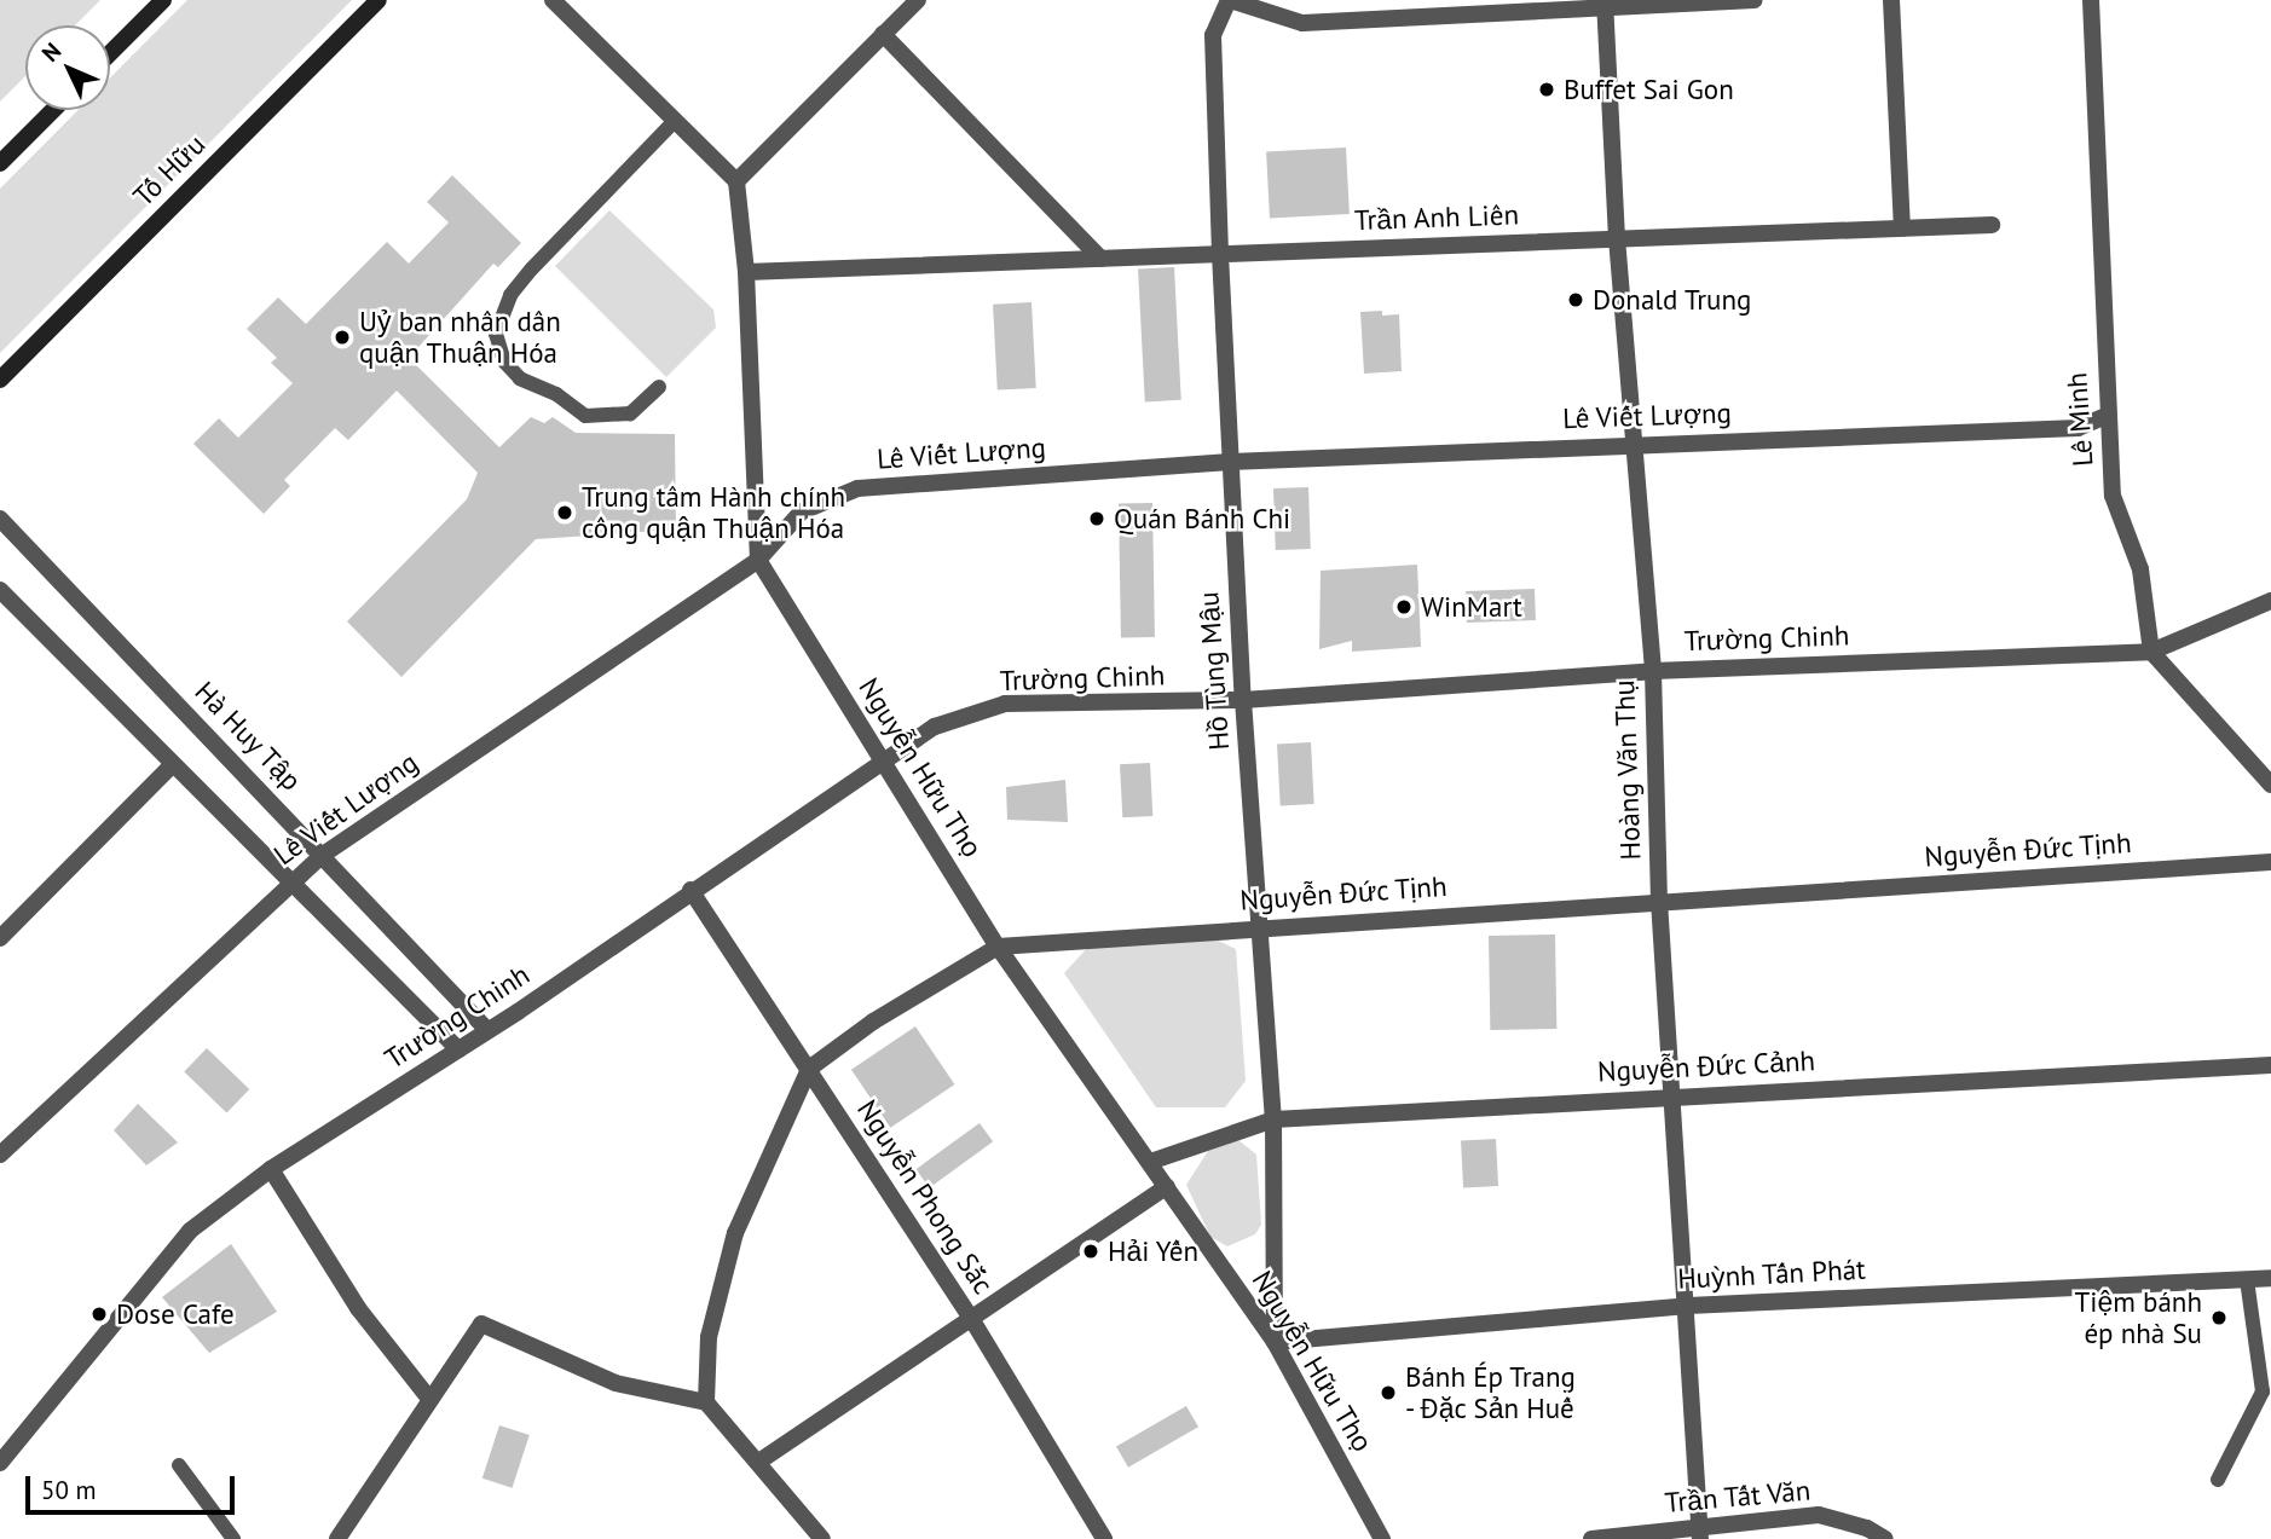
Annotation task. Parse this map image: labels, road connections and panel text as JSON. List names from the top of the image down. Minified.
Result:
{"streets":{"main road":["Tố Hữu"],"street":["Trần Anh Liên","Lê Viết Lượng","Lê Minh","Trường Chinh","Hồ Tùng Mậu","Hà Huy Tập","Nguyễn Hữu Thọ","Hoàng Văn Thụ","Nguyễn Đức Tịnh","Nguyễn Đức Cảnh","Nguyễn Phong Sắc","Huỳnh Tấn Phát","Trần Tất Văn"]},"crossings":[["Trần Anh Liên","Hồ Tùng Mậu"],["Trần Anh Liên","Nguyễn Hữu Thọ"],["Trần Anh Liên","Hoàng Văn Thụ"],["Lê Viết Lượng","Lê Minh"],["Lê Viết Lượng","Hồ Tùng Mậu"],["Lê Viết Lượng","Hà Huy Tập"],["Lê Viết Lượng","Nguyễn Hữu Thọ"],["Lê Viết Lượng","Hoàng Văn Thụ"],["Lê Minh","Trường Chinh"],["Trường Chinh","Hồ Tùng Mậu"],["Trường Chinh","Hà Huy Tập"],["Trường Chinh","Nguyễn Hữu Thọ"],["Trường Chinh","Hoàng Văn Thụ"],["Trường Chinh","Nguyễn Phong Sắc"],["Hồ Tùng Mậu","Nguyễn Hữu Thọ"],["Hồ Tùng Mậu","Nguyễn Đức Tịnh"],["Hồ Tùng Mậu","Nguyễn Đức Cảnh"],["Hồ Tùng Mậu","Huỳnh Tấn Phát"],["Nguyễn Hữu Thọ","Nguyễn Đức Tịnh"],["Nguyễn Hữu Thọ","Nguyễn Đức Cảnh"],["Nguyễn Hữu Thọ","Huỳnh Tấn Phát"],["Hoàng Văn Thụ","Nguyễn Đức Tịnh"],["Hoàng Văn Thụ","Nguyễn Đức Cảnh"],["Hoàng Văn Thụ","Huỳnh Tấn Phát"],["Hoàng Văn Thụ","Trần Tất Văn"],["Nguyễn Đức Tịnh","Nguyễn Phong Sắc"]],"places":["Buffet Sai Gon","Donald Trung","Uỷ ban nhân dân quận Thuận Hóa","Trung tâm Hành chính công quận Thuận Hóa","Quán Bánh Chi","WinMart","Hải Yến","Dose Cafe","Tiệm bánh ép nhà Su","Bánh Ép Trang - Đặc Sản Huế"],"scale_bar":"50 m","north":"top left"}
